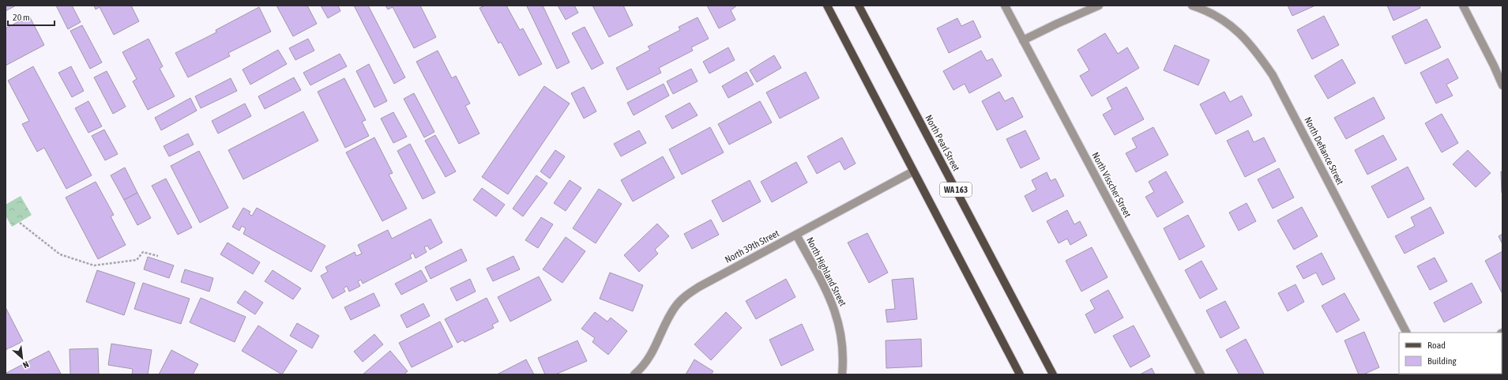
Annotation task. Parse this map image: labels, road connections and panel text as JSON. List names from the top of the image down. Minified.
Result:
{"streets":{"main road":["North Pearl Street","WA 163"],"street":["North Defiance Street","North Visscher Street","North 39th Street","North Highland Street"]},"crossings":[["WA 163","North 39th Street"],["North 39th Street","North Highland Street"]],"legend":["Road","Building"],"scale_bar":"20 m","north":"bottom right"}
